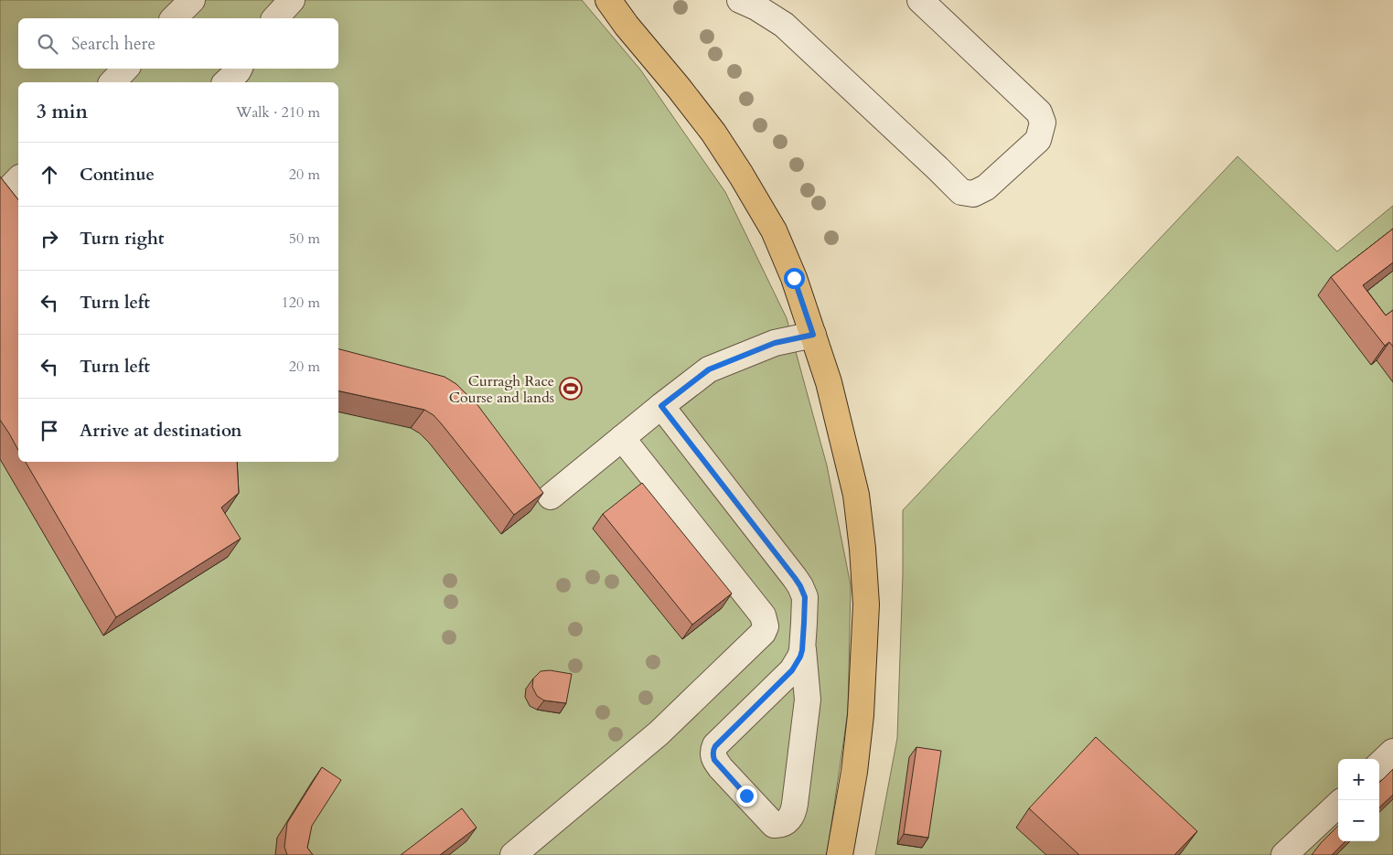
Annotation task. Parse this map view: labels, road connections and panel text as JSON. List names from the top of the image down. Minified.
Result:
{"places":{"sports":["Curragh Race Course and lands"]},"page":{"search":"Search here","heading":["3 min","Walk · 210 m"],"list":[["Continue","20 m"],["Turn right","50 m"],["Turn left","120 m"],["Turn left","20 m"],"Arrive at destination"],"map_buttons":["+","−"]}}
